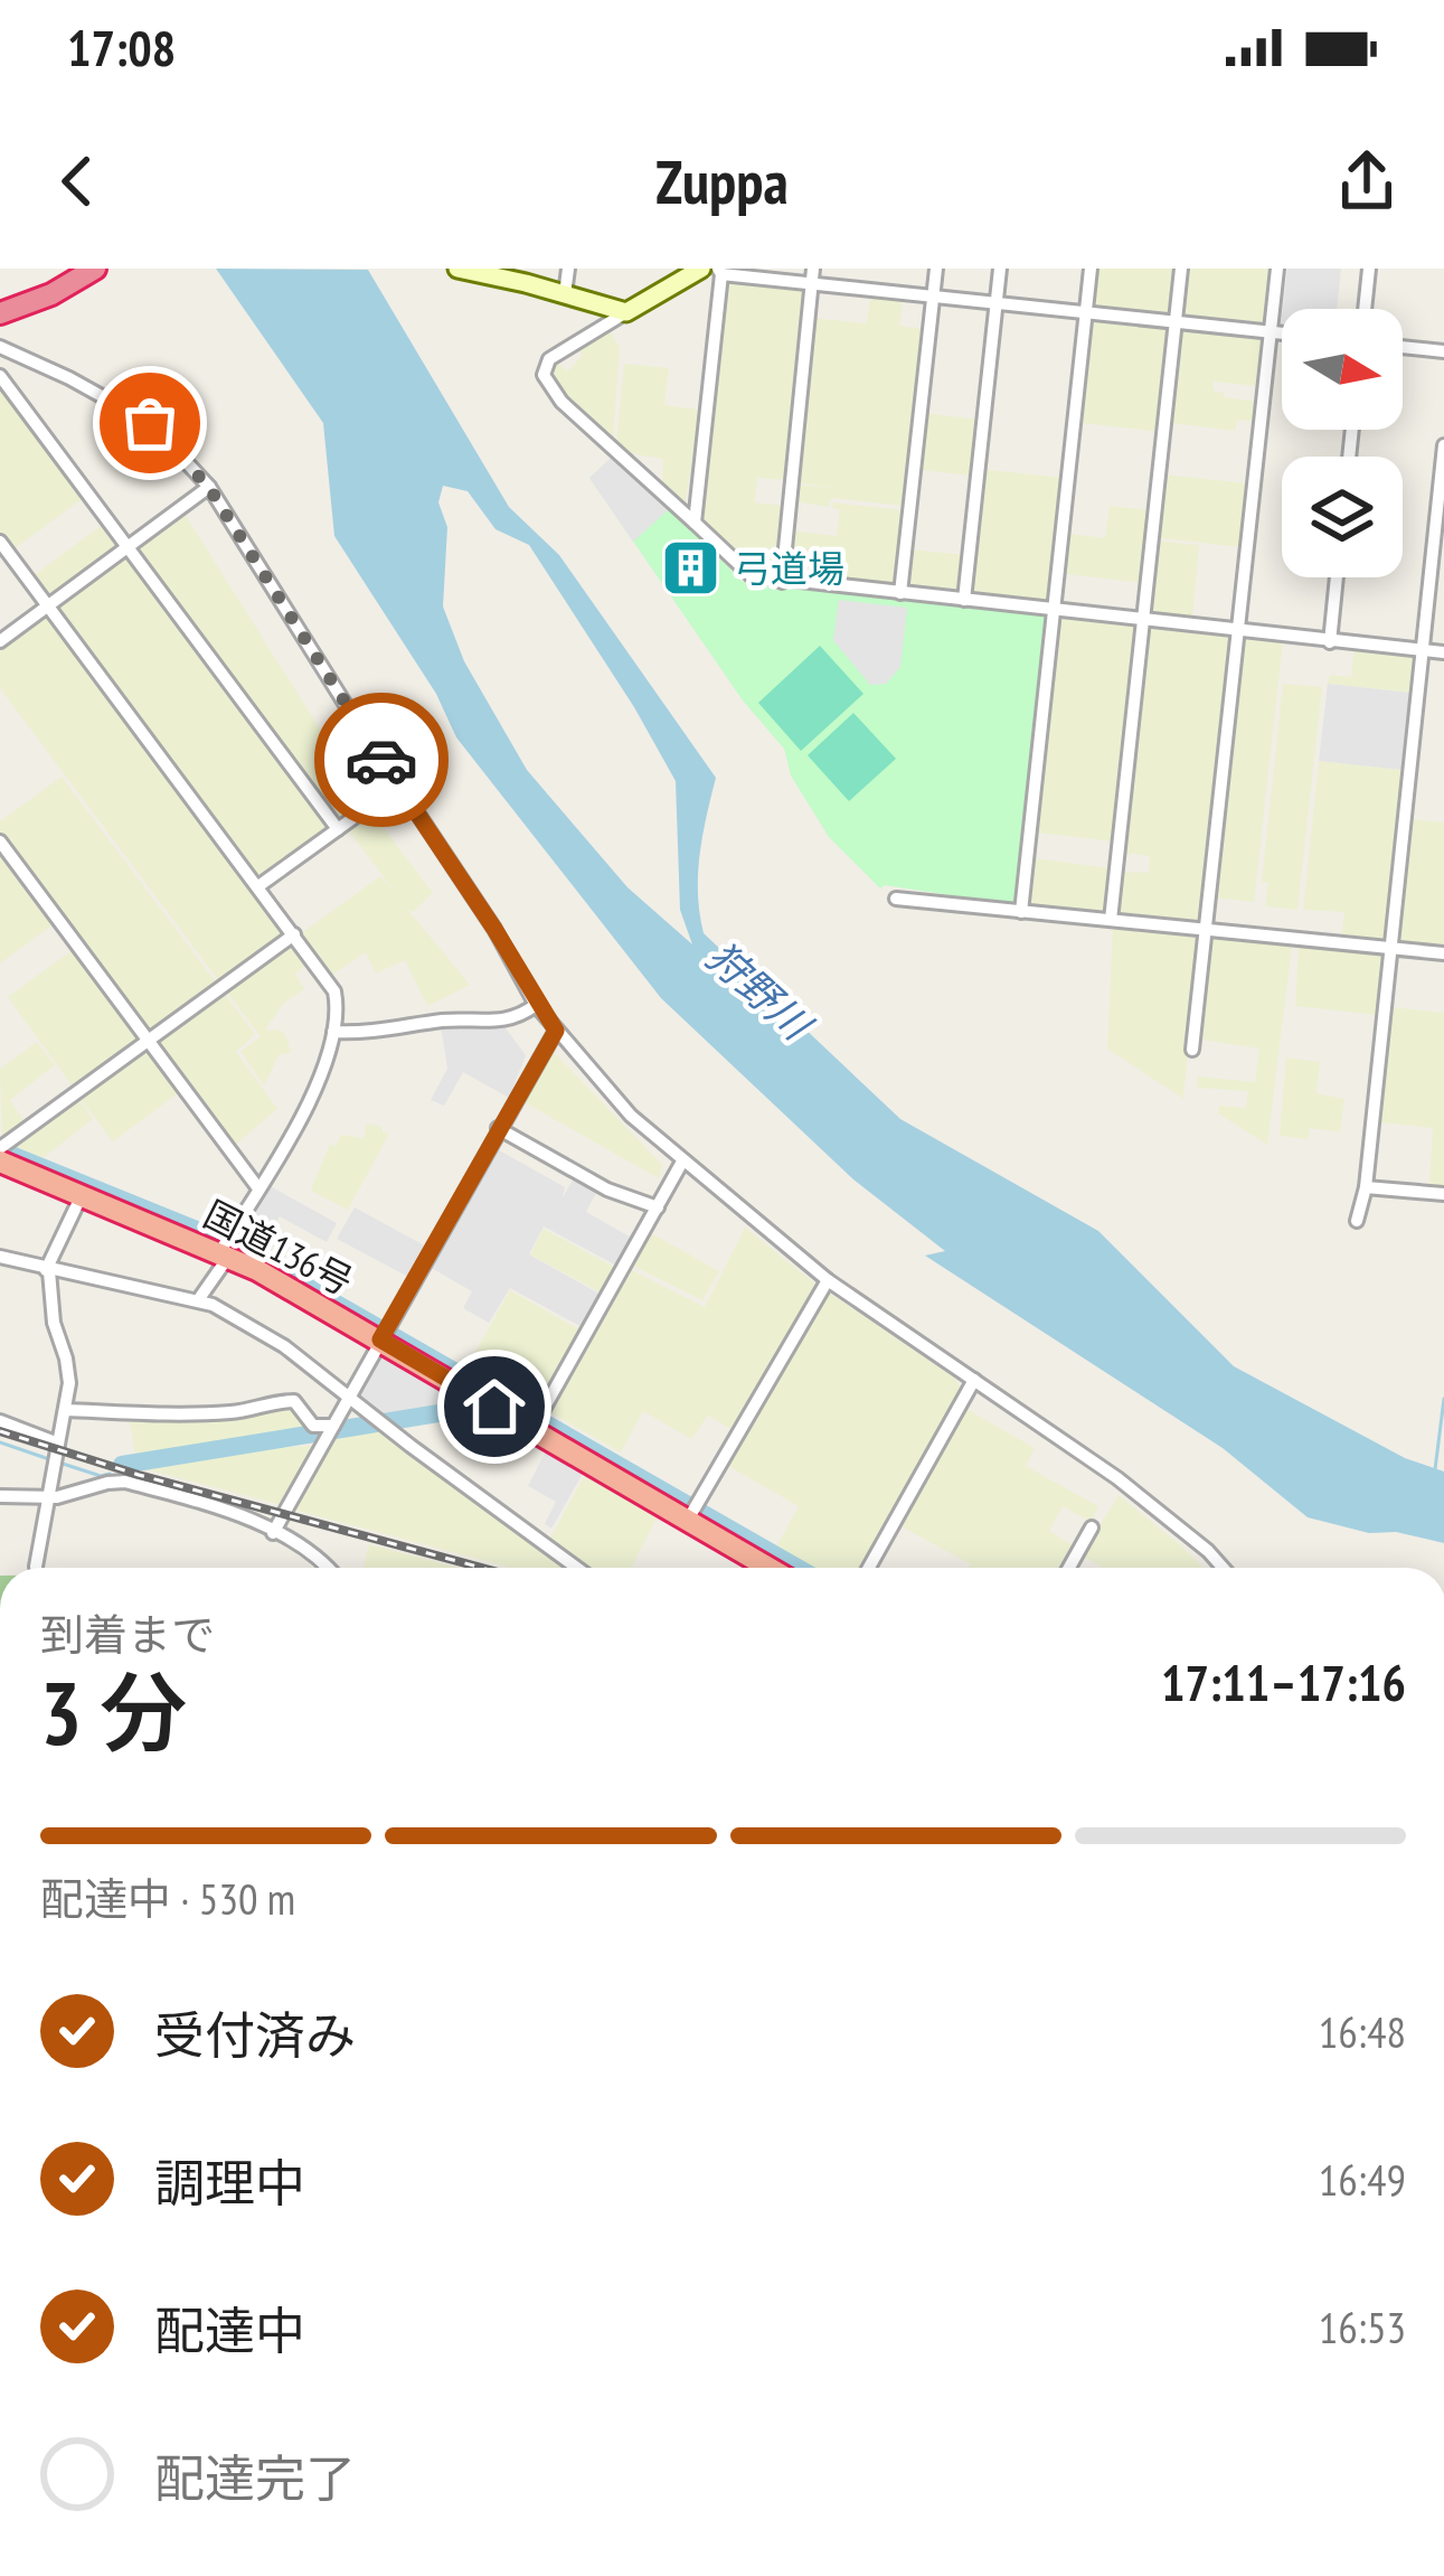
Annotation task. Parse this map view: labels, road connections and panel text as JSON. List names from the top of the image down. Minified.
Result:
{"streets":{"highway":["国道136号"]},"water":["狩野川"],"places":{"building":["弓道場"]},"north":"right","page":{"status":"17:08","header":"Zuppa","heading":["3 分","到着まで","17:11–17:16"],"bar":"配達中 · 530 m","list":[["受付済み","16:48"],["調理中","16:49"],["配達中","16:53"],"配達完了"]}}
